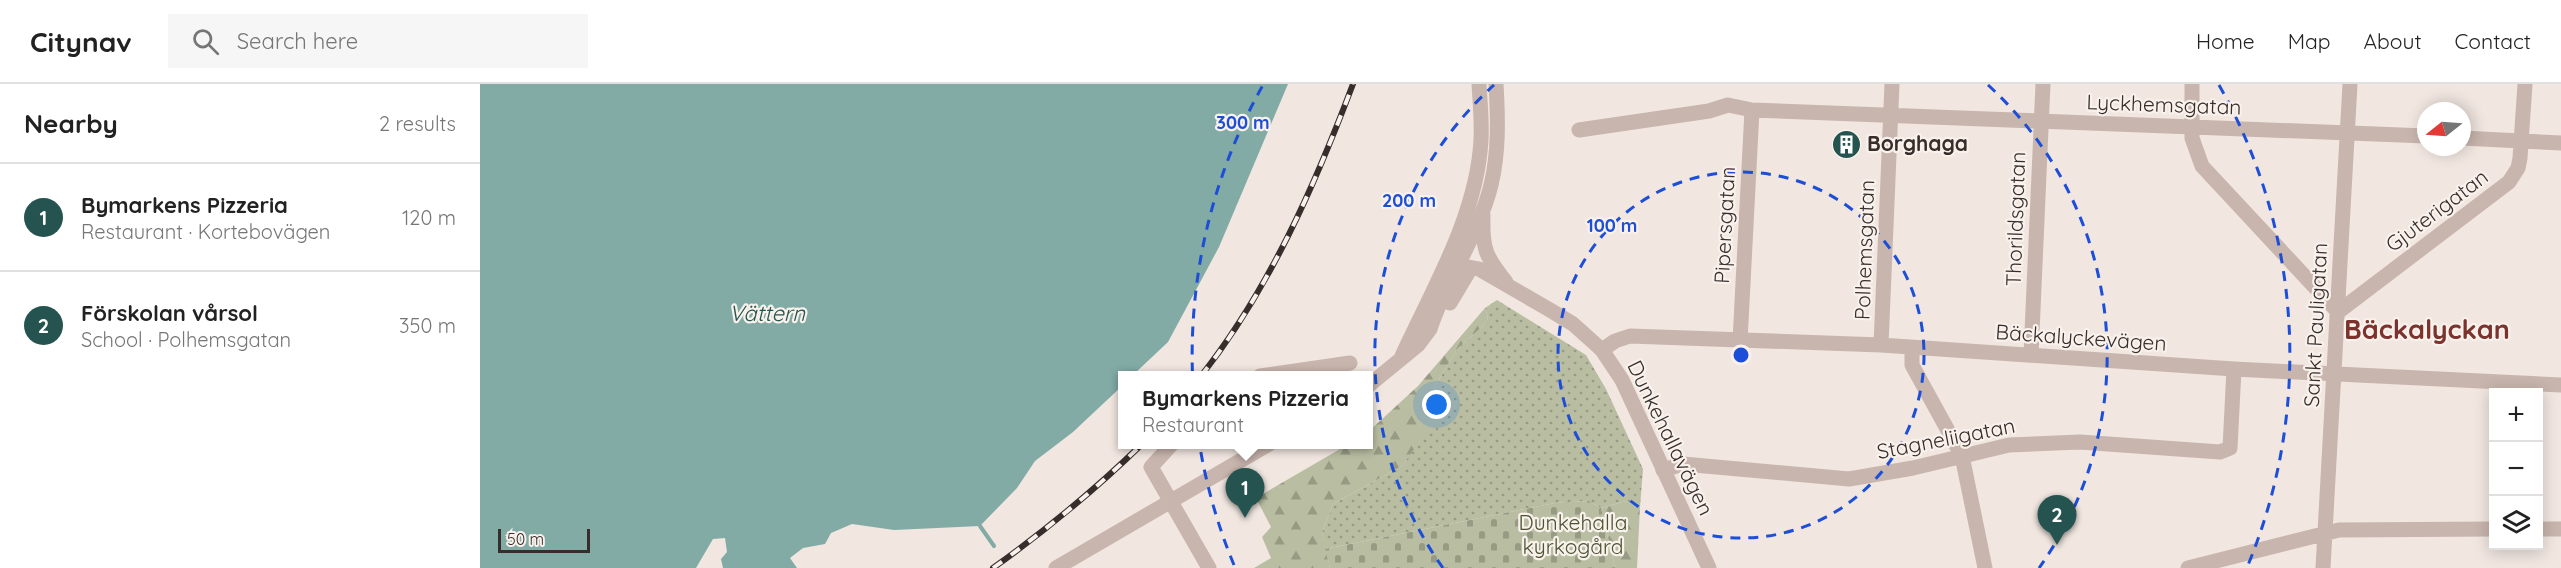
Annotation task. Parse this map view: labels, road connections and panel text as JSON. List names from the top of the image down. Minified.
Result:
{"streets":{"street":["Lyckhemsgatan","Gjuterigatan","Thorildsgatan","Pipersgatan","Polhemsgatan","Sankt Pauligatan","Bäckalyckevägen","Dunkehallavägen","Stagneliigatan"]},"crossings":[["Lyckhemsgatan","Thorildsgatan"],["Lyckhemsgatan","Pipersgatan"],["Lyckhemsgatan","Polhemsgatan"],["Lyckhemsgatan","Sankt Pauligatan"],["Gjuterigatan","Sankt Pauligatan"],["Thorildsgatan","Bäckalyckevägen"],["Pipersgatan","Bäckalyckevägen"],["Polhemsgatan","Bäckalyckevägen"],["Sankt Pauligatan","Bäckalyckevägen"],["Bäckalyckevägen","Dunkehallavägen"],["Bäckalyckevägen","Stagneliigatan"],["Dunkehallavägen","Stagneliigatan"]],"districts":["Bäckalyckan"],"water":["Vättern"],"parks":["Dunkehalla kyrkogård"],"places":{"building":["Borghaga"]},"scale_bar":"50 m","north":"left","page":{"header":"Citynav","search":"Search here","nav":["Home","Map","About","Contact"],"heading":["Nearby","2 results"],"list":[{"mark":"1","name":"Bymarkens Pizzeria","note":"Restaurant · Kortebovägen","value":"120 m"},{"mark":"2","name":"Förskolan vårsol","note":"School · Polhemsgatan","value":"350 m"}],"popup":["Bymarkens Pizzeria","Restaurant"],"map_buttons":["+","−"],"pins":["1","2"],"scale":"50 m"},"rings":["300 m","200 m","100 m"]}
